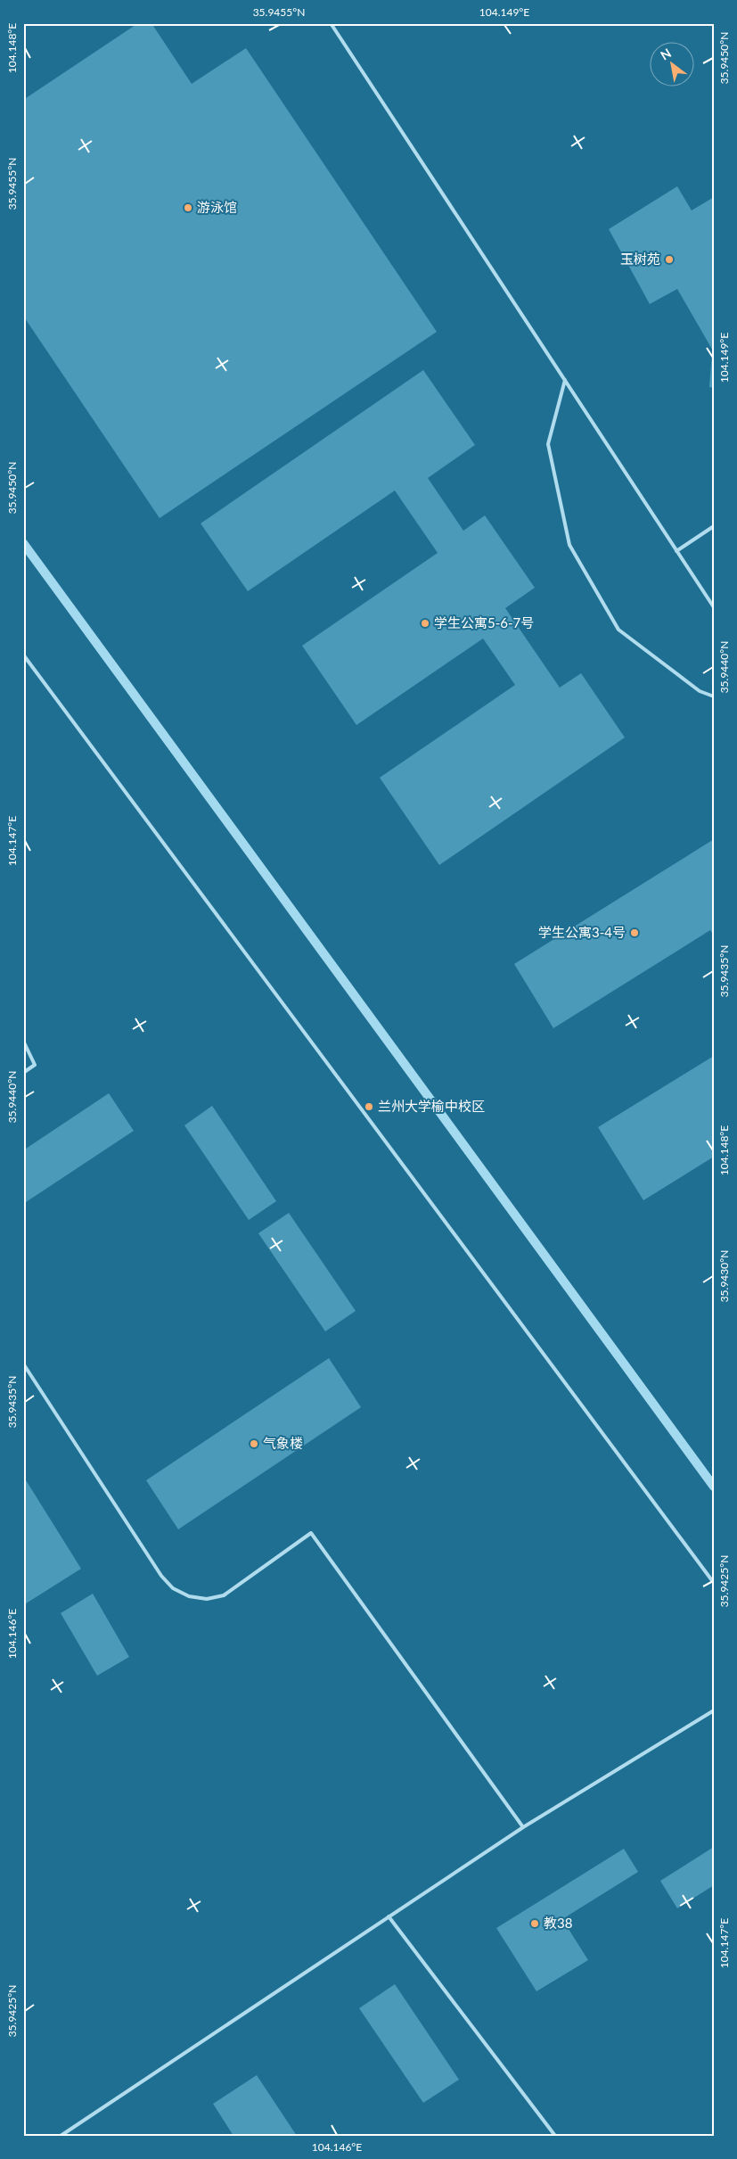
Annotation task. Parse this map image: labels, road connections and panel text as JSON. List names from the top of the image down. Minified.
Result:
{"places":["游泳馆","玉树苑","学生公寓5-6-7号","学生公寓3-4号","兰州大学榆中校区","气象楼","教38"],"north":"top left","coordinates":["35.9455°N","104.149°E","104.148°E","35.9450°N","35.9440°N","104.147°E","35.9435°N","35.9430°N","35.9425°N","104.146°E"]}
